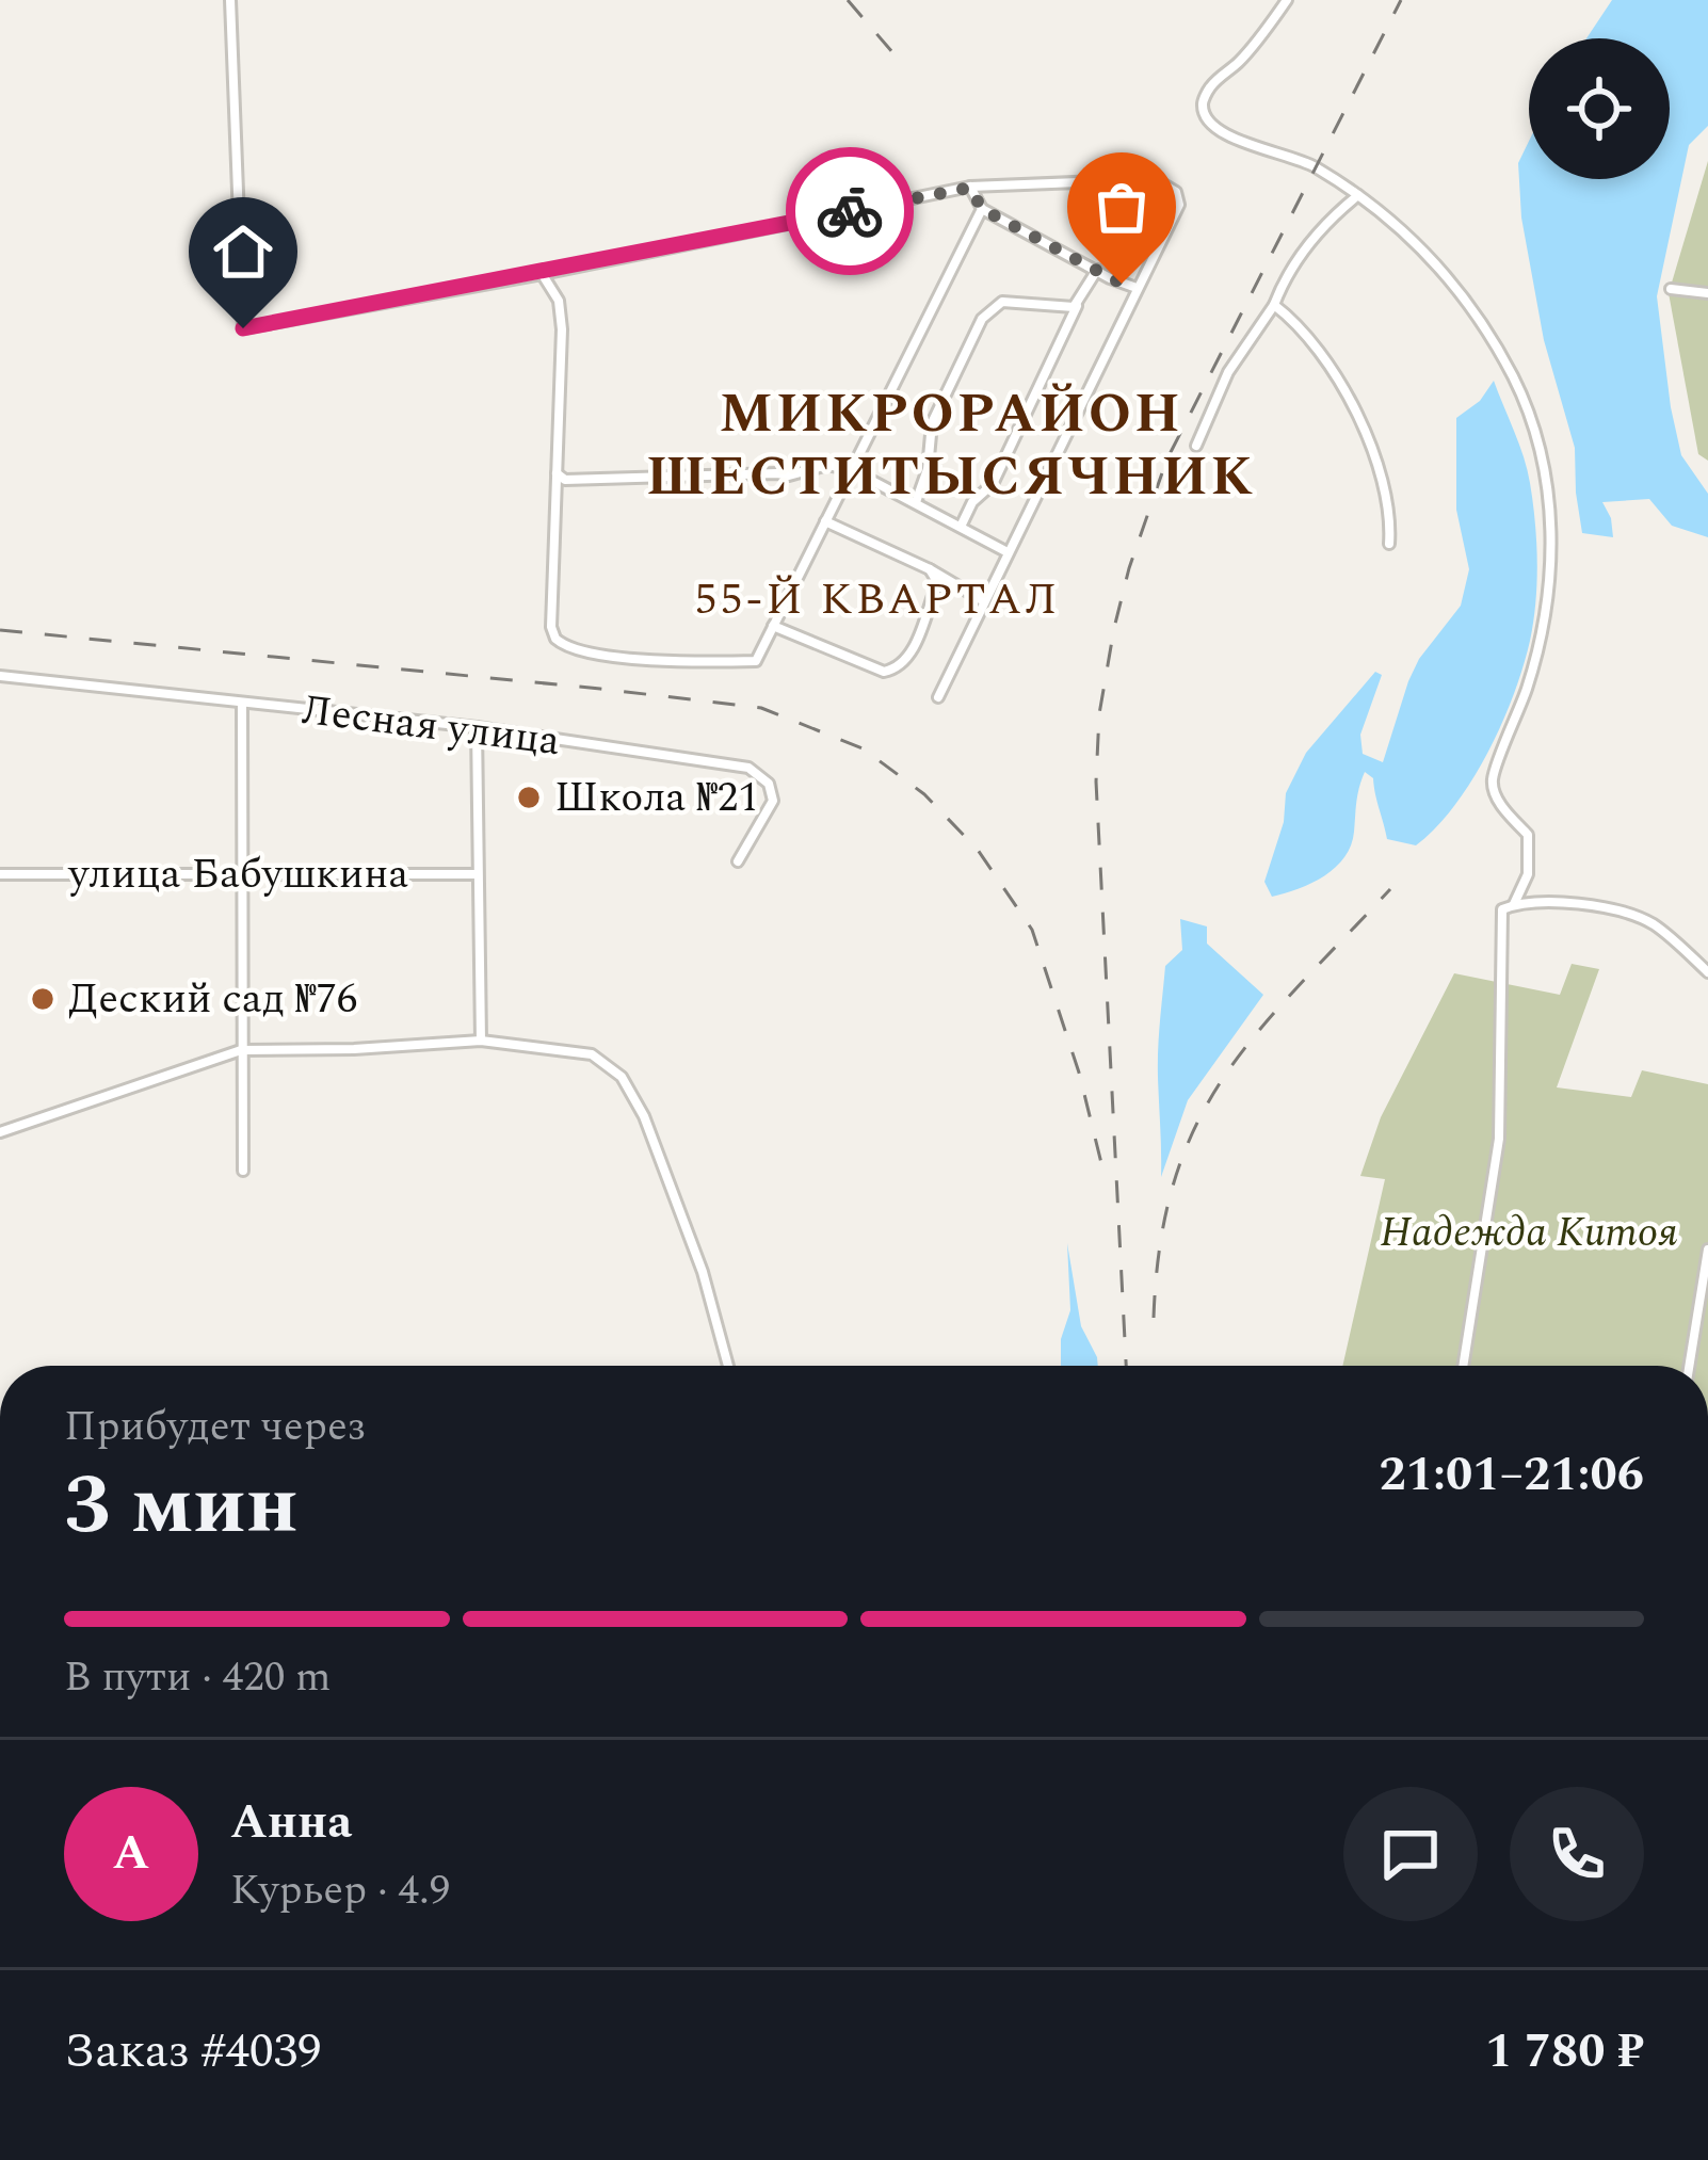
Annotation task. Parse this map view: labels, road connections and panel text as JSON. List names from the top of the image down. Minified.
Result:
{"streets":{"street":["Лесная улица","улица Бабушкина"]},"districts":["МИКРОРАЙОН ШЕСТИТЫСЯЧНИК","55-Й КВАРТАЛ"],"parks":["Надежда Китоя"],"places":["Школа №21","Деский сад №76"],"page":{"heading":["3 мин","Прибудет через","21:01–21:06"],"panel":["Анна","Курьер · 4.9","Заказ #4039","1 780 ₽"],"bar":"В пути · 420 m","round":"А"}}
